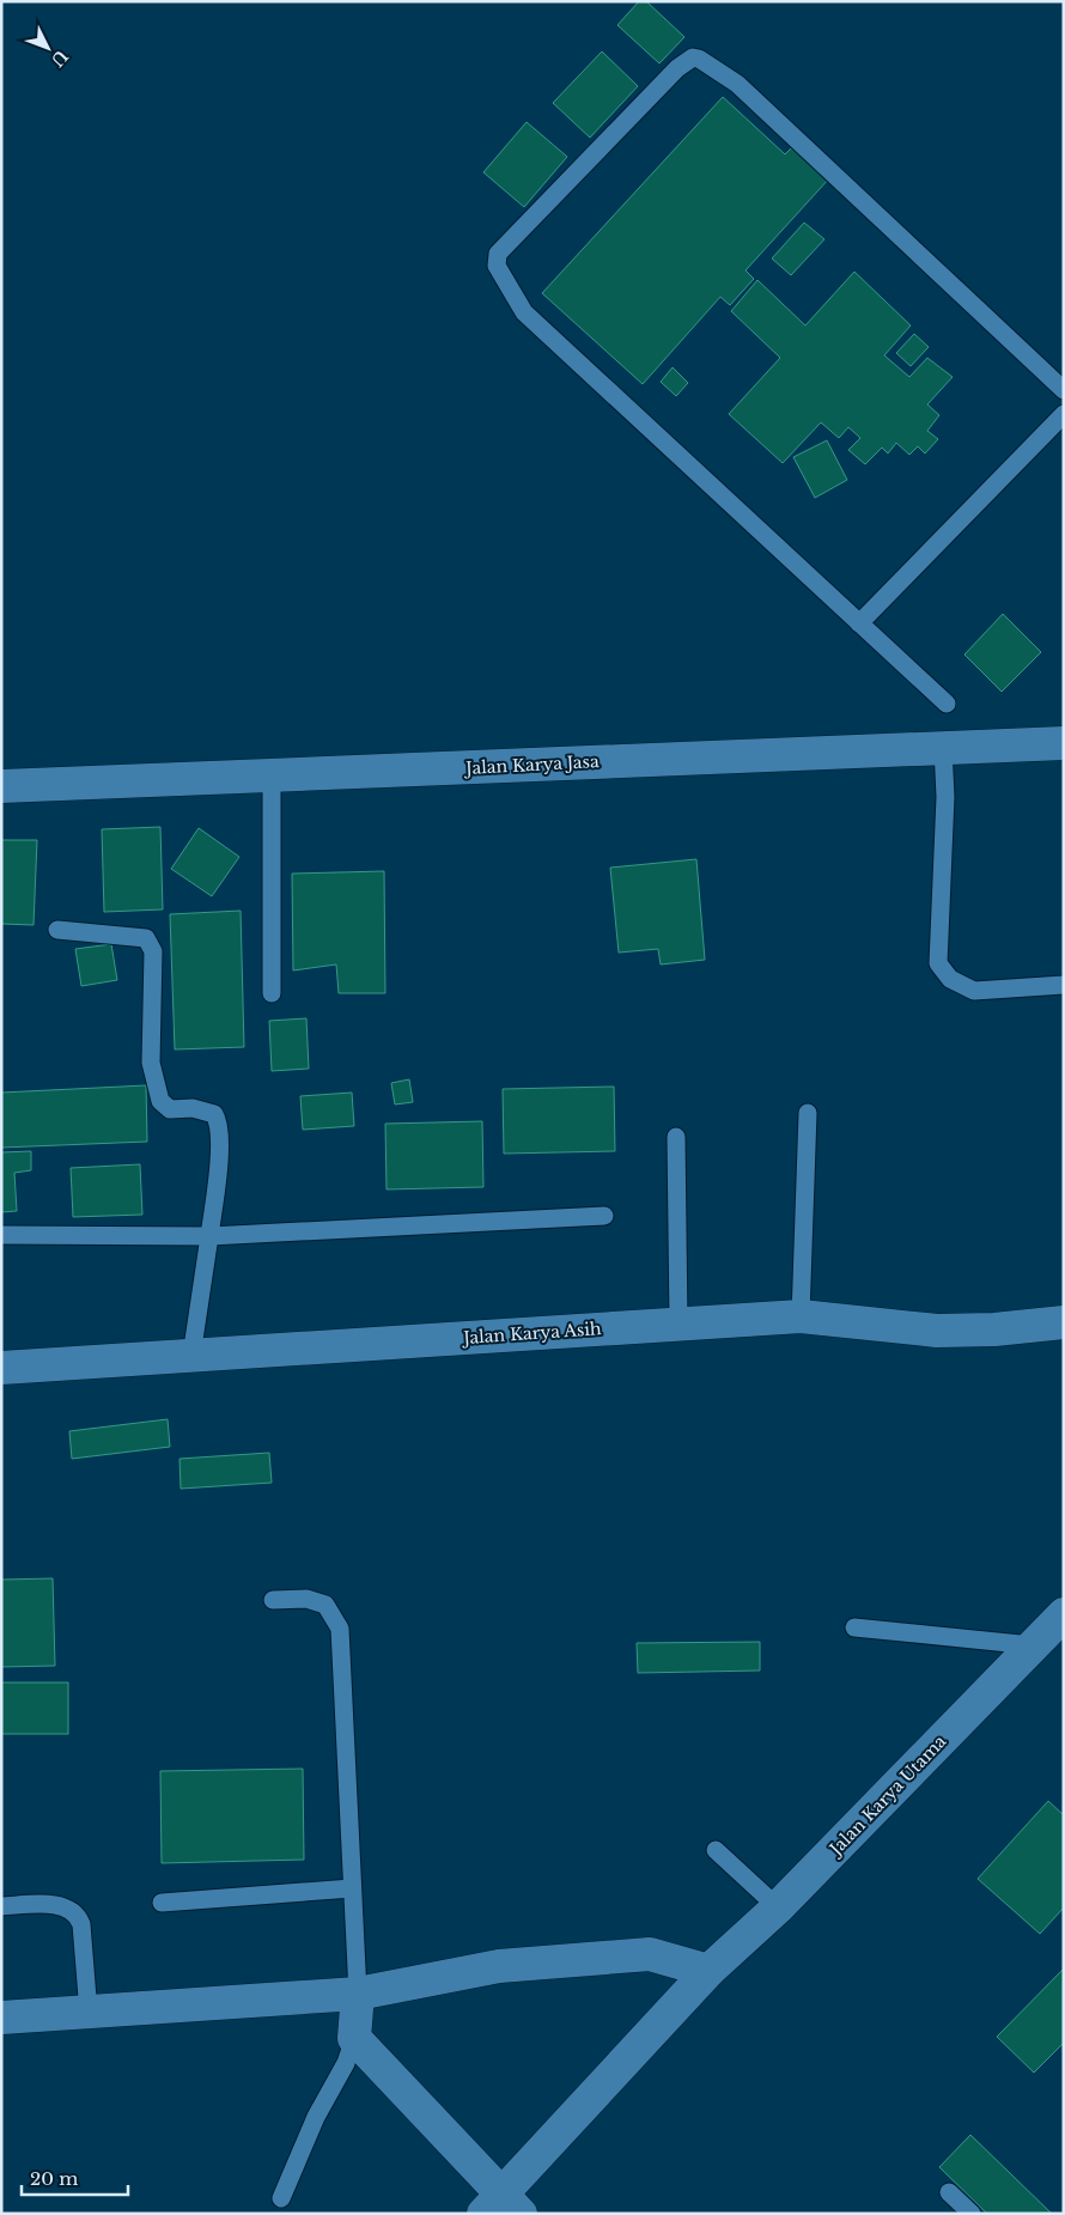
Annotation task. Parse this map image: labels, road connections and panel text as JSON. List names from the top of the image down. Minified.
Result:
{"streets":{"street":["Jalan Karya Jasa","Jalan Karya Asih","Jalan Karya Utama"]},"scale_bar":"20 m","north":"bottom right"}
